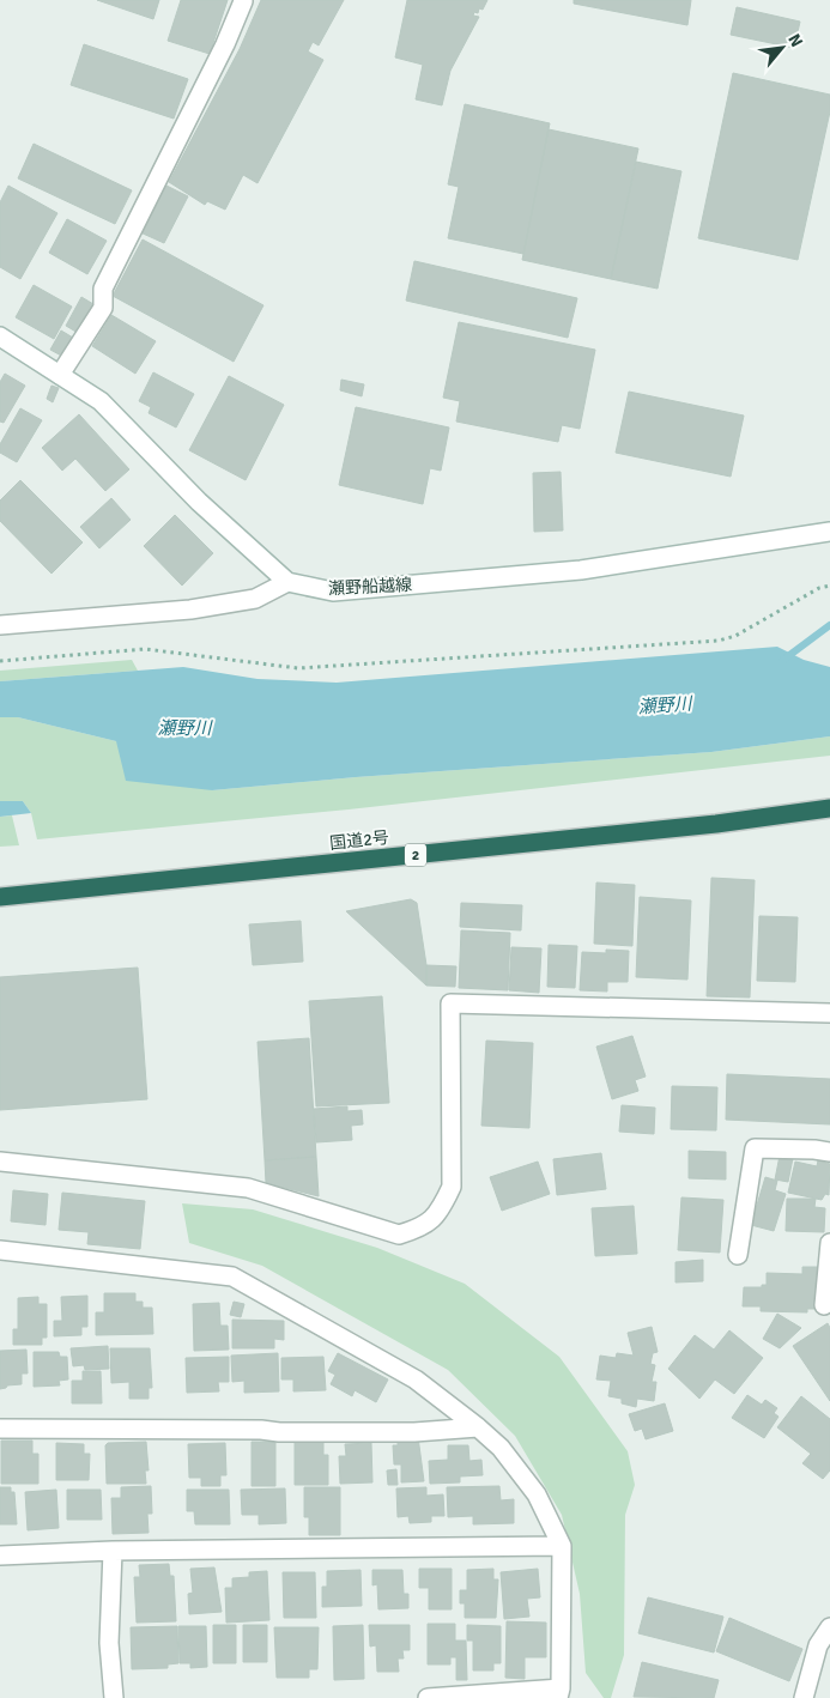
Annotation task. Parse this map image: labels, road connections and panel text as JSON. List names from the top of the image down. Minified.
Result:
{"streets":{"highway":["国道2号","2"],"street":["瀬野船越線"]},"water":["瀬野川"],"north":"top right"}
